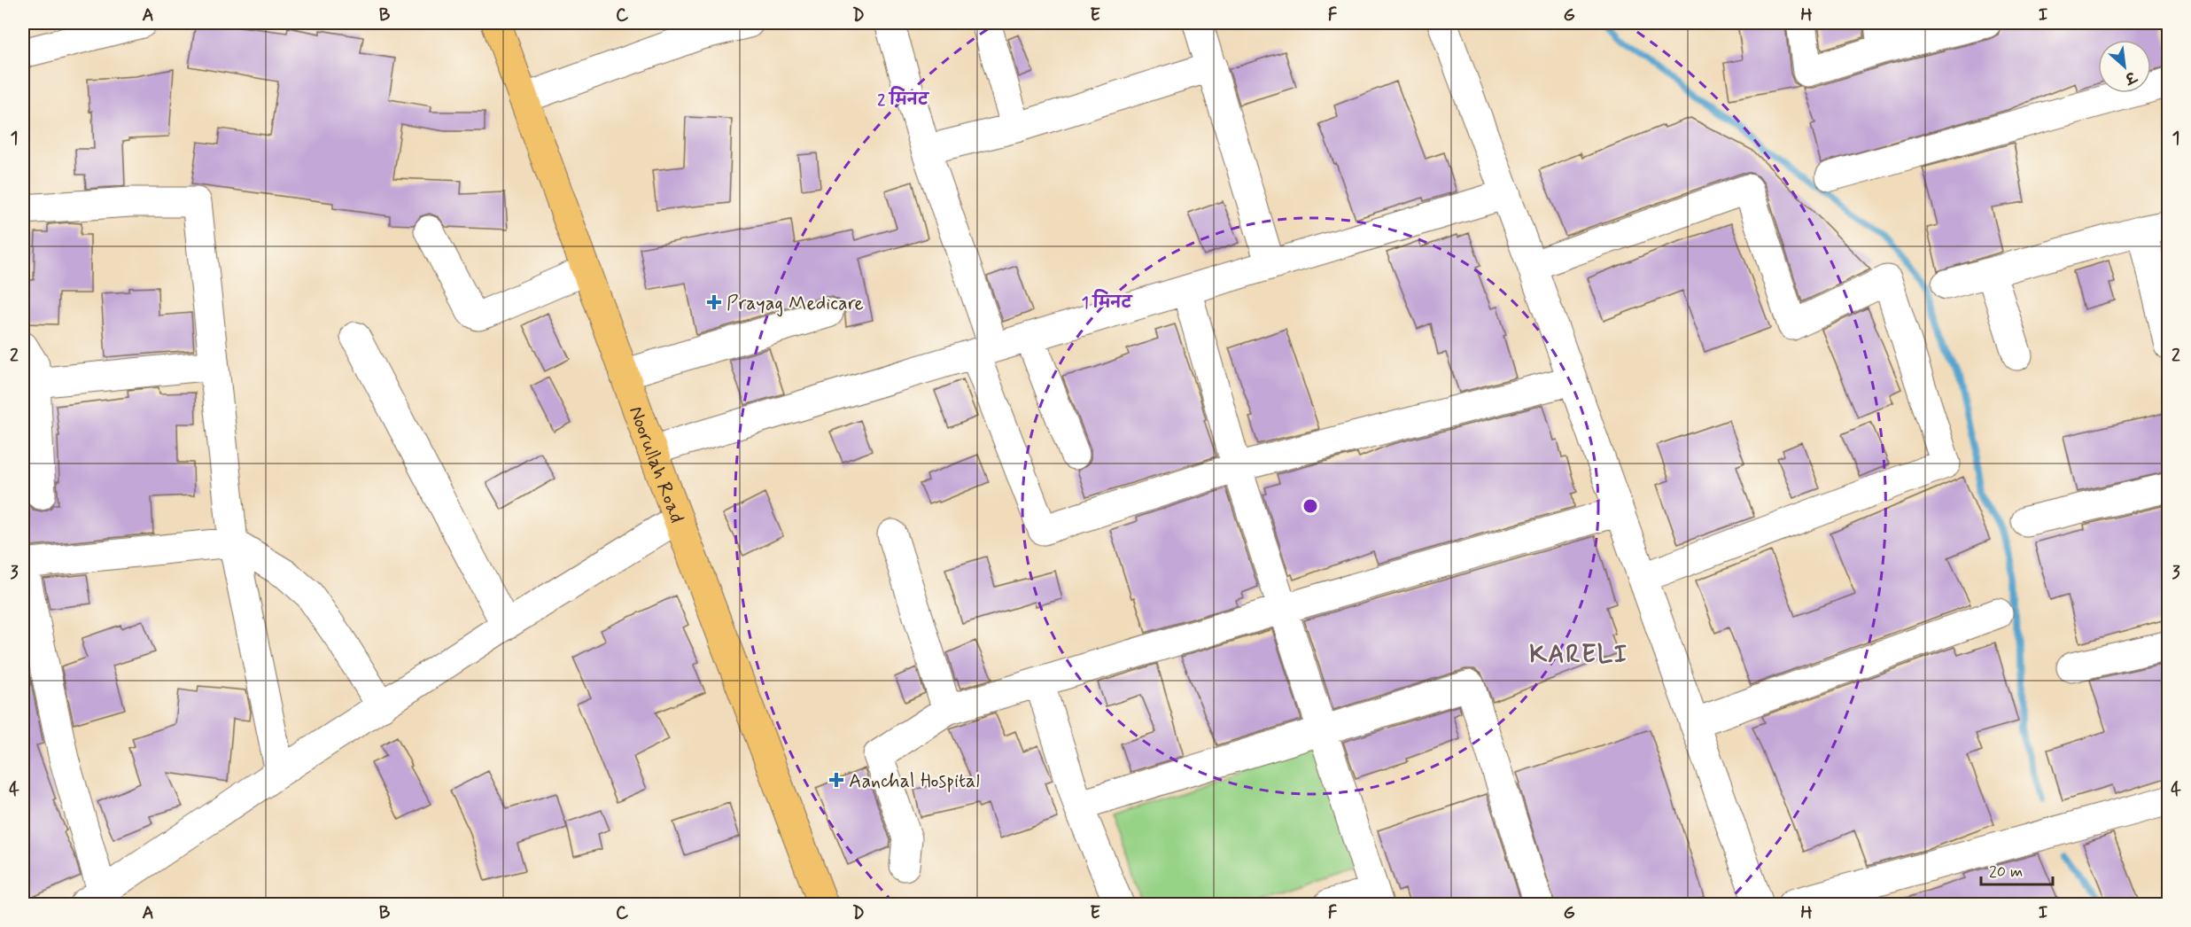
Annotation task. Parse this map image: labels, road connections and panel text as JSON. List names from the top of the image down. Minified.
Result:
{"streets":{"main road":["Noorullah Road"]},"districts":["KARELI"],"places":{"health":["Prayag Medicare","Aanchal Hospital"]},"scale_bar":"20 m","north":"bottom right","grid":{"columns":["A","B","C","D","E","F","G","H","I"],"rows":["1","2","3","4"]},"rings":["2 मिनट","1 मिनट"]}
